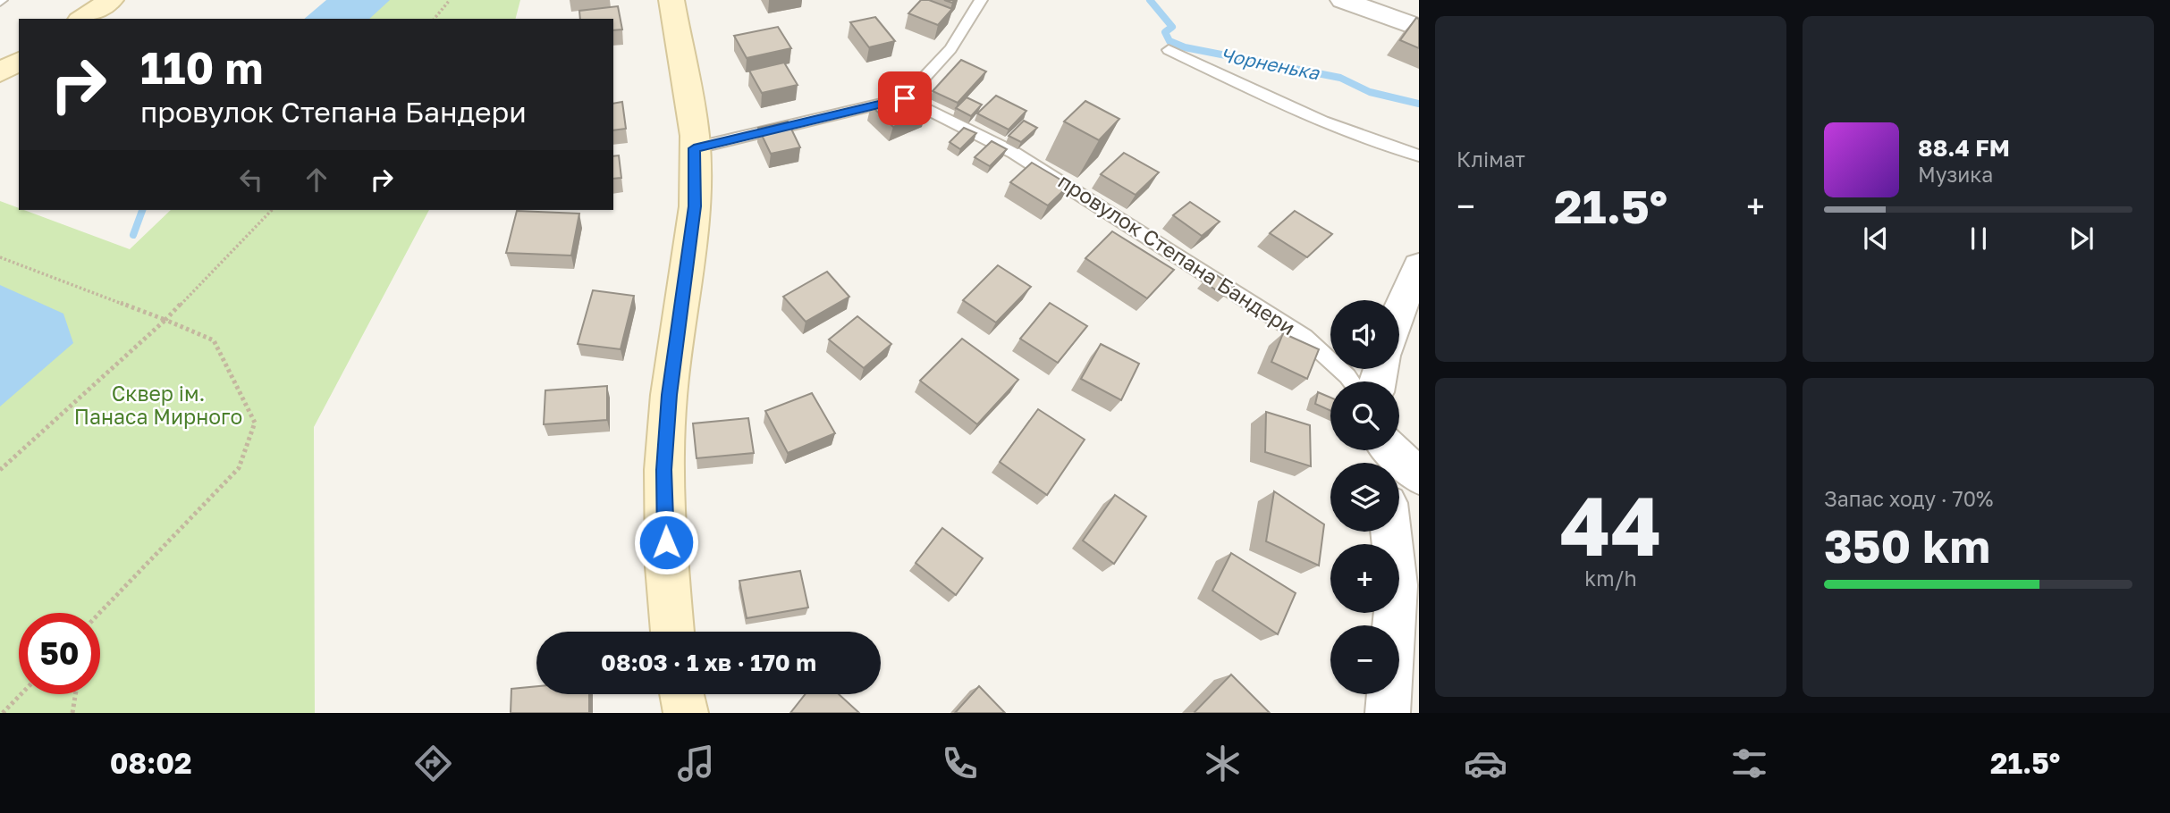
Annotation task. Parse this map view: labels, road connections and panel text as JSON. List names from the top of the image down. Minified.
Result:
{"streets":{"lane":["провулок Степана Бандери"]},"water":["Чорненька"],"parks":["Сквер ім. Панаса Мирного"],"page":{"tile":["Клімат",["44","km/h"],["Запас ходу · 70%","350 km"]],"turn":["110 m","провулок Степана Бандери"],"song":["88.4 FM","Музика"],"heat":["−","21.5°","+"],"map_buttons":["+","−"],"limit":"50","trip":"08:03 · 1 хв · 170 m","tabs":["08:02","21.5°"]}}
